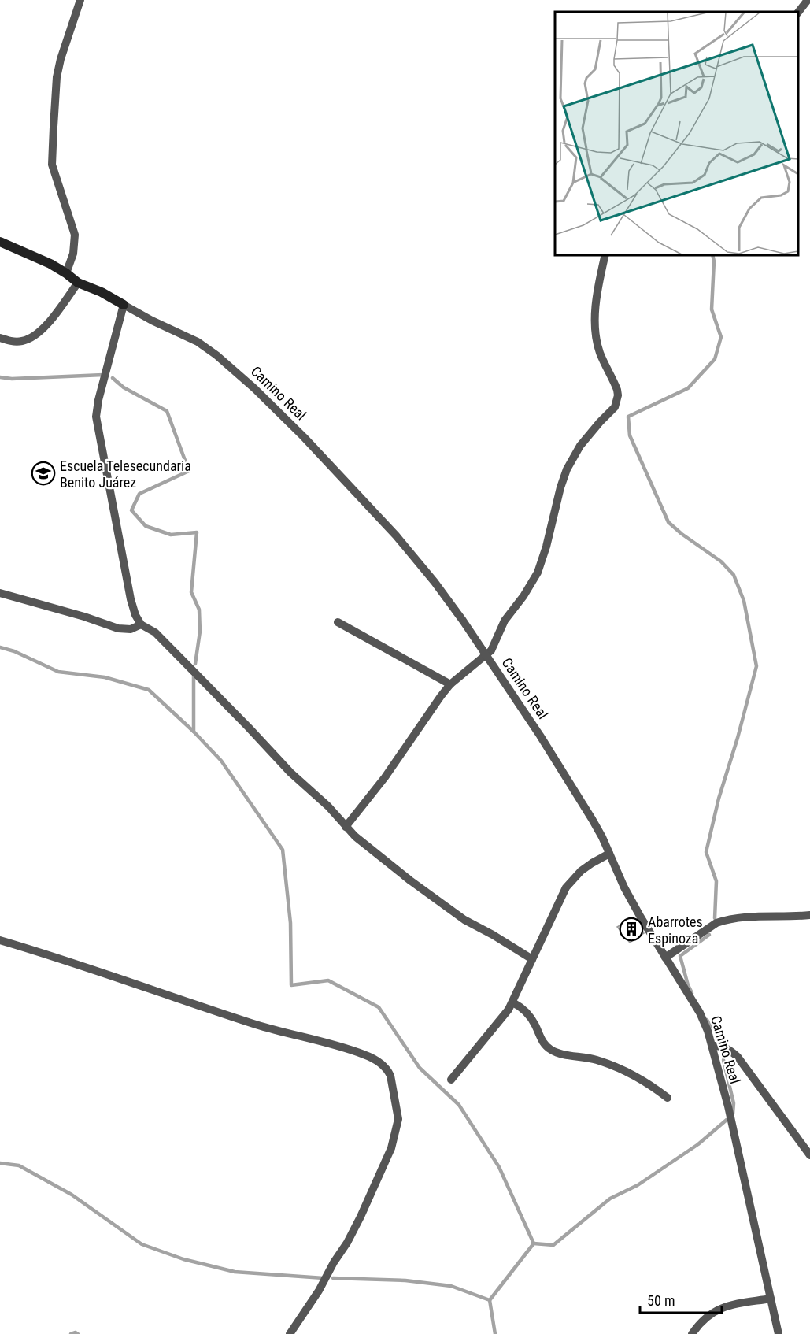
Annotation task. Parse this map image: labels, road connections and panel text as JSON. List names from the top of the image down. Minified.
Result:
{"streets":{"street":["Camino Real"]},"places":{"school or university":["Escuela Telesecundaria Benito Juárez"],"building":["Abarrotes Espinoza"]},"scale_bar":"50 m"}
